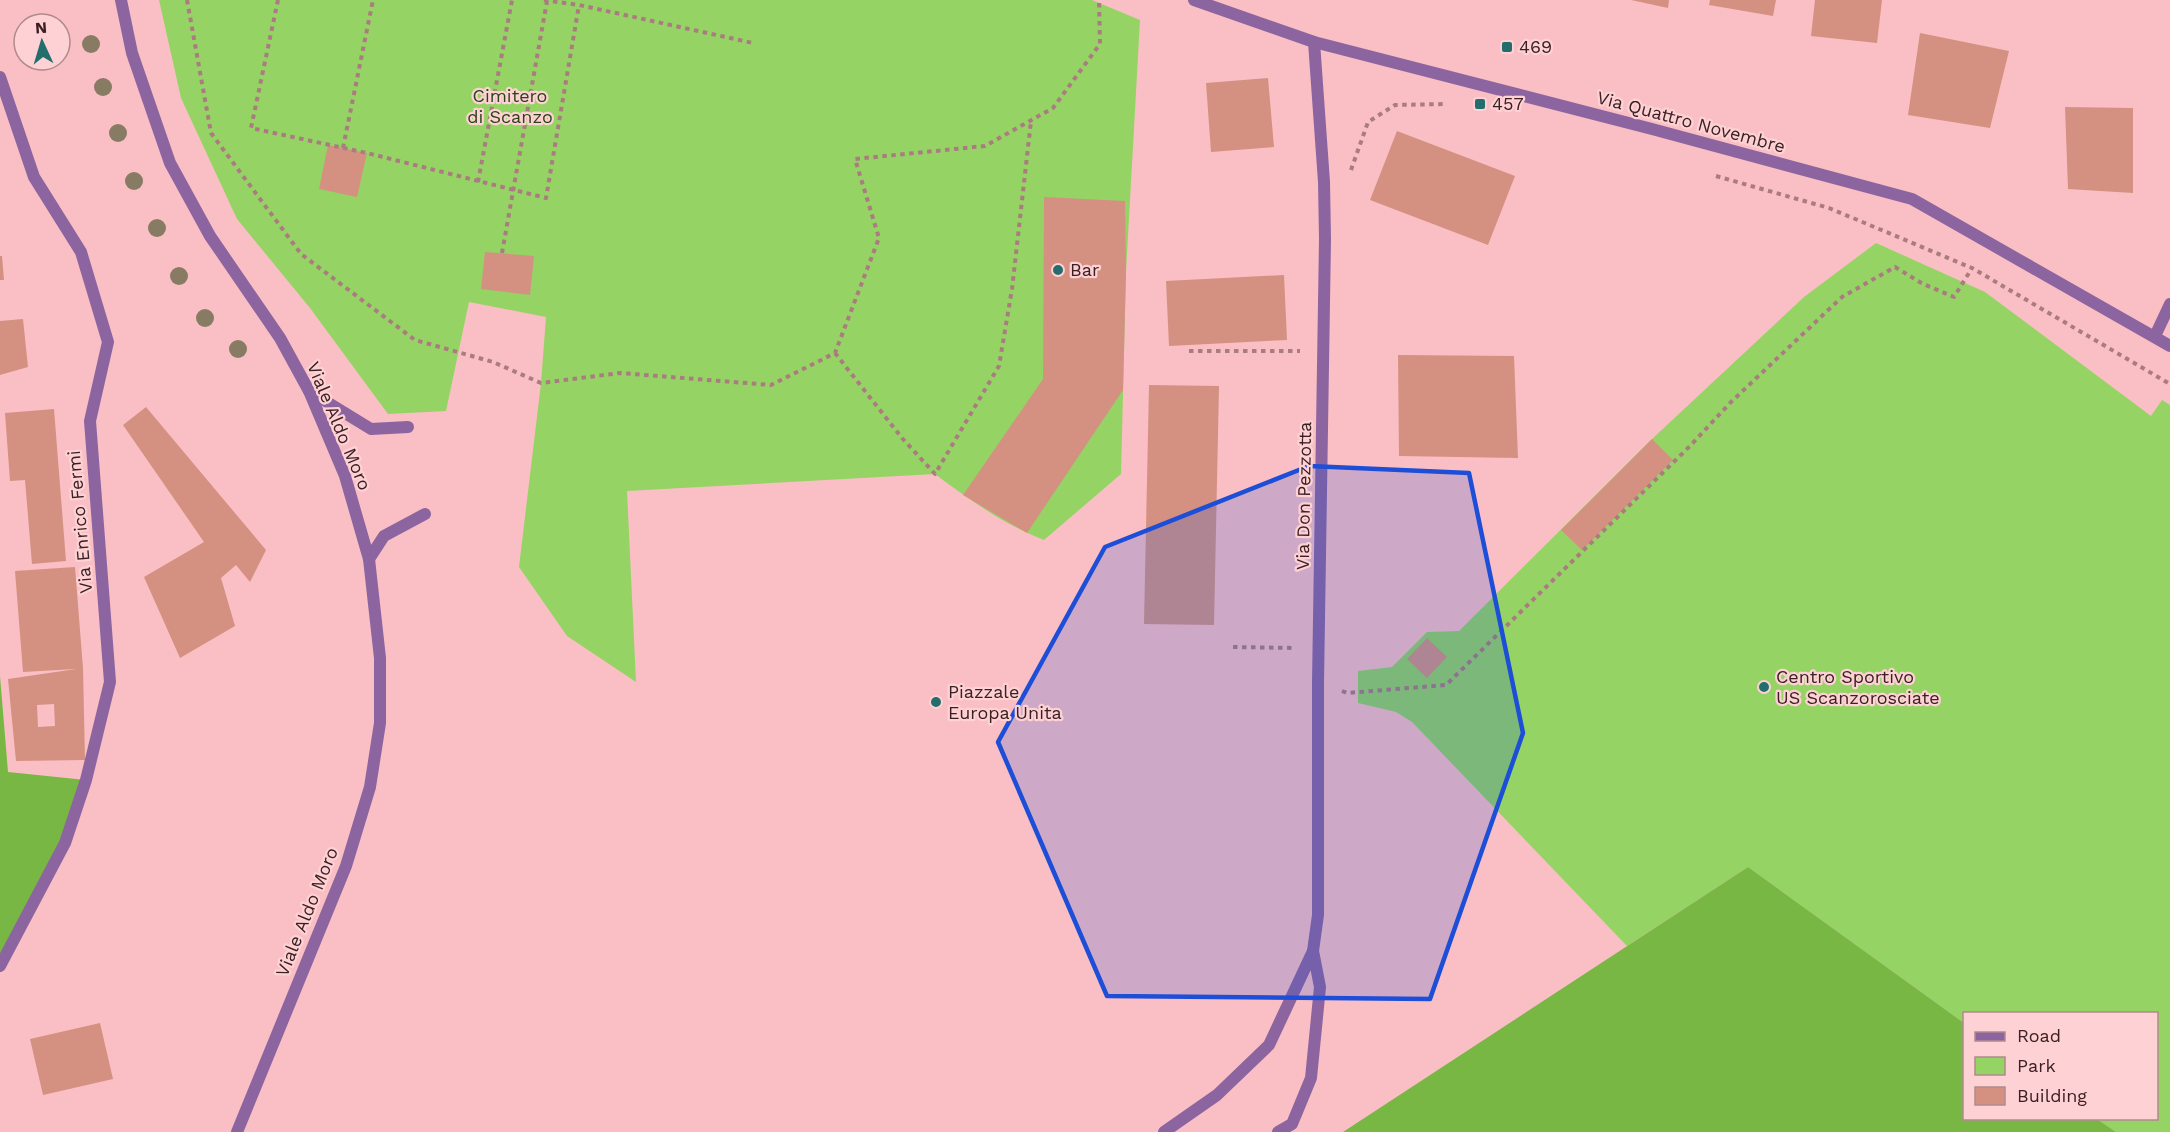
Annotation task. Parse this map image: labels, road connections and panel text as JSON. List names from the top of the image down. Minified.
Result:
{"streets":{"street":["Via Quattro Novembre","Viale Aldo Moro","Via Don Pezzotta","Via Enrico Fermi"]},"crossings":[["Via Quattro Novembre","Via Don Pezzotta"]],"parks":["Cimitero di Scanzo"],"places":{"transit":["469","457"],"other":["Bar","Centro Sportivo US Scanzorosciate","Piazzale Europa Unita"]},"legend":["Road","Park","Building"],"north":"top"}
